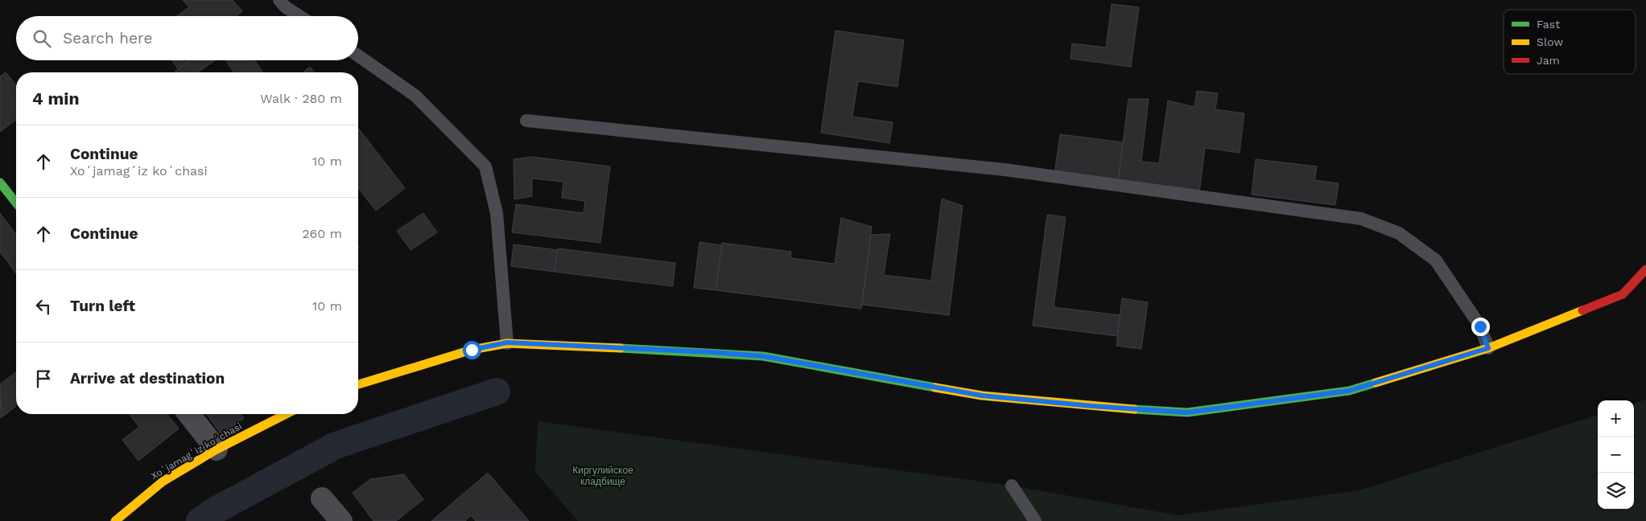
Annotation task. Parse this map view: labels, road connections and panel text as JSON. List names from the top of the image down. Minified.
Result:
{"streets":{"street":["Xoʻjamagʻiz koʻchasi"]},"parks":["Киргулийское кладбище"],"legend":["Fast","Slow","Jam"],"page":{"search":"Search here","heading":["4 min","Walk · 280 m"],"list":[["Continue","Xoʻjamagʻiz koʻchasi","10 m"],["Continue","260 m"],["Turn left","10 m"],"Arrive at destination"],"map_buttons":["+","−"]}}
